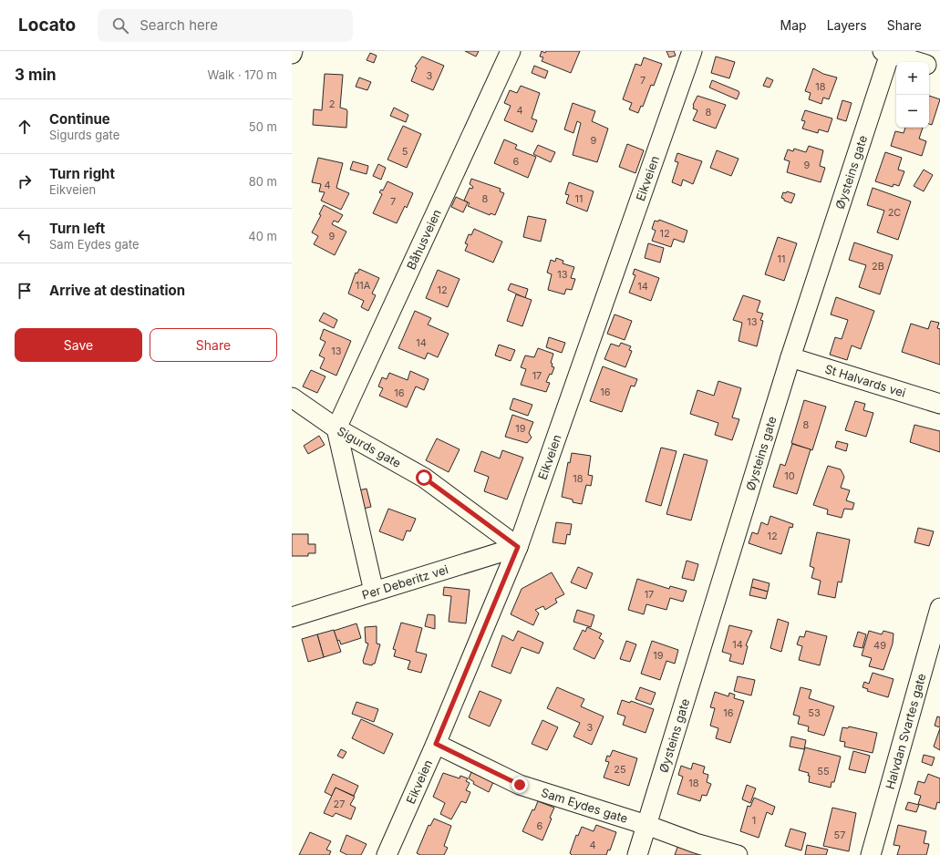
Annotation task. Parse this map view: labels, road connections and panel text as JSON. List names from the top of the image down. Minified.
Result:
{"streets":{"street":["Øysteins gate","Eikveien","Båhusveien","St Halvards vei","Sigurds gate","Per Deberitz vei","Halvdan Svartes gate","Sam Eydes gate"]},"crossings":[["Øysteins gate","St Halvards vei"],["Øysteins gate","Sam Eydes gate"],["Eikveien","Sigurds gate"],["Eikveien","Per Deberitz vei"],["Eikveien","Sam Eydes gate"],["Båhusveien","Sigurds gate"],["Sigurds gate","Per Deberitz vei"]],"house_numbers":["3","7","18","2","4","8","9","5","6","9","4","8","11","7","2C","12","9","11","2B","13","11A","14","12","13","14","13","17","16","16","8","19","10","18","12","17","14","49","19","16","53","3","25","55","18","27","1","6","57","4"],"page":{"header":"Locato","search":"Search here","nav":["Map","Layers","Share"],"heading":["3 min","Walk · 170 m"],"map_buttons":["+","−"],"list":[["Continue","Sigurds gate","50 m"],["Turn right","Eikveien","80 m"],["Turn left","Sam Eydes gate","40 m"],"Arrive at destination"],"buttons":["Save","Share"]}}
